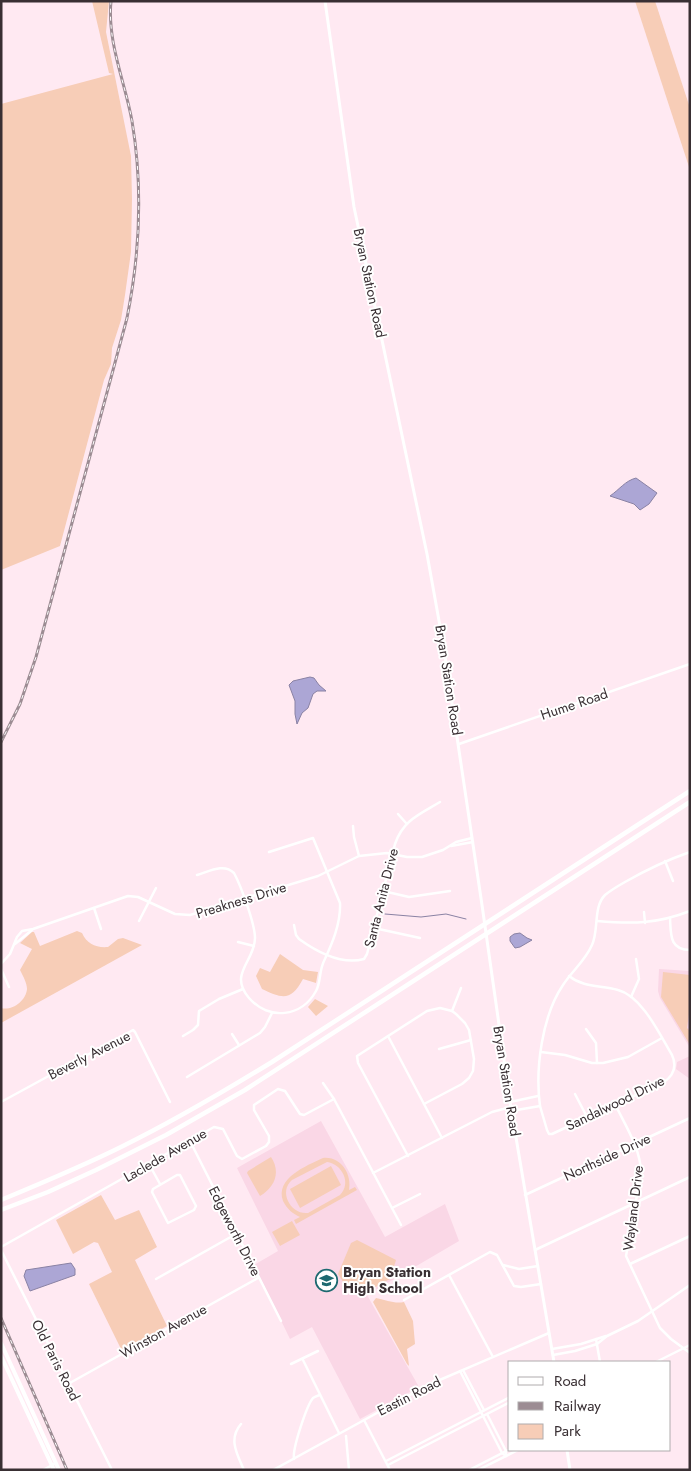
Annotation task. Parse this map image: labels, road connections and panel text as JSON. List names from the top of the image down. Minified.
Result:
{"streets":{"main road":["Bryan Station Road"],"street":["Hume Road","Santa Anita Drive","Preakness Drive","Beverly Avenue","Sandalwood Drive","Laclede Avenue","Northside Drive","Wayland Drive","Edgeworth Drive","Winston Avenue","Old Paris Road","Eastin Road"]},"crossings":[["Bryan Station Road","Hume Road"],["Bryan Station Road","Preakness Drive"],["Bryan Station Road","Northside Drive"],["Bryan Station Road","Eastin Road"],["Santa Anita Drive","Preakness Drive"],["Sandalwood Drive","Wayland Drive"],["Laclede Avenue","Edgeworth Drive"],["Laclede Avenue","Old Paris Road"],["Northside Drive","Wayland Drive"],["Edgeworth Drive","Winston Avenue"],["Winston Avenue","Old Paris Road"]],"places":{"school or university":["Bryan Station High School"]},"legend":["Road","Railway","Park"]}
